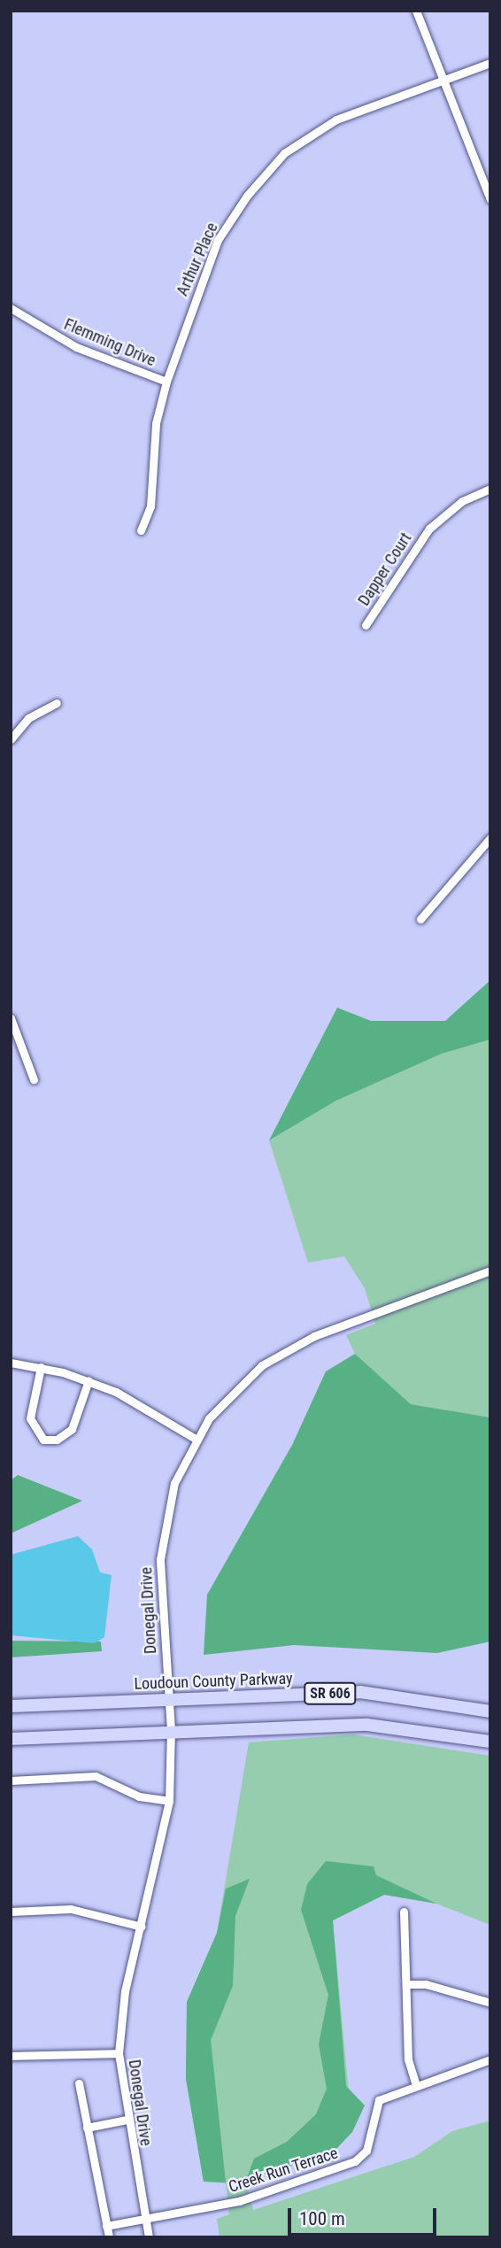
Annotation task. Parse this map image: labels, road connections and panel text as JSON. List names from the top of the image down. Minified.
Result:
{"streets":{"main road":["Loudoun County Parkway","SR 606"],"street":["Arthur Place","Flemming Drive","Dapper Court","Donegal Drive","Creek Run Terrace"]},"crossings":[["Arthur Place","Flemming Drive"],["Donegal Drive","Loudoun County Parkway"],["Donegal Drive","SR 606"],["Donegal Drive","Creek Run Terrace"]],"scale_bar":"100 m"}
